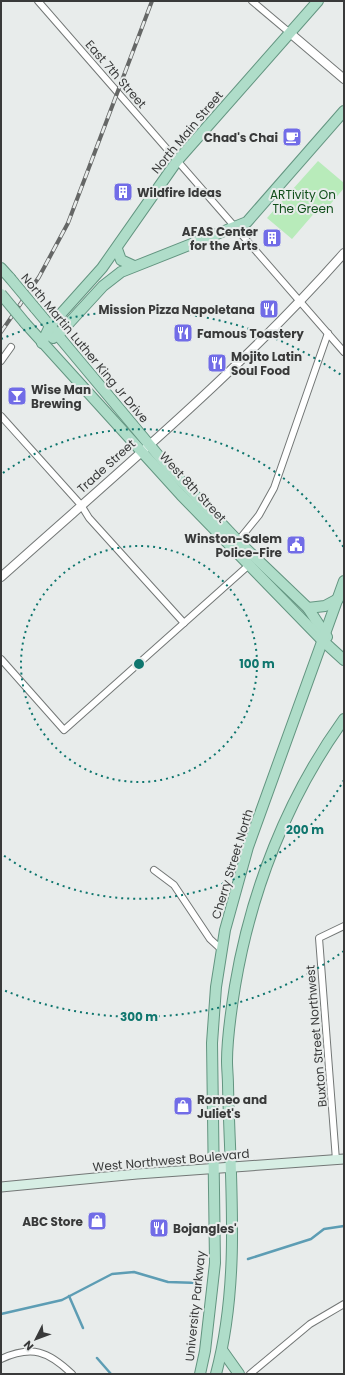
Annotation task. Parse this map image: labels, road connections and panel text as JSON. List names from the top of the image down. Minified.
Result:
{"streets":{"main road":["North Main Street","North Martin Luther King Jr Drive","West 8th Street","Cherry Street North","West Northwest Boulevard","University Parkway"],"street":["East 7th Street","Trade Street","Buxton Street Northwest"]},"crossings":[["East 7th Street","North Main Street"],["East 7th Street","Trade Street"],["North Main Street","North Martin Luther King Jr Drive"],["North Martin Luther King Jr Drive","Trade Street"],["North Martin Luther King Jr Drive","West 8th Street"],["Trade Street","West 8th Street"],["West 8th Street","Cherry Street North"],["Cherry Street North","West Northwest Boulevard"],["Cherry Street North","University Parkway"],["Buxton Street Northwest","West Northwest Boulevard"],["West Northwest Boulevard","University Parkway"]],"parks":["ARTivity On The Green"],"places":{"cafe":["Chad's Chai"],"building":["Wildfire Ideas","AFAS Center for the Arts"],"restaurant":["Mission Pizza Napoletana","Famous Toastery","Mojito Latin Soul Food","Bojangles'"],"bar":["Wise Man Brewing"],"public building":["Winston-Salem Police-Fire"],"shop":["Romeo and Juliet's","ABC Store"]},"north":"bottom left","rings":["100 m","200 m","300 m"]}
